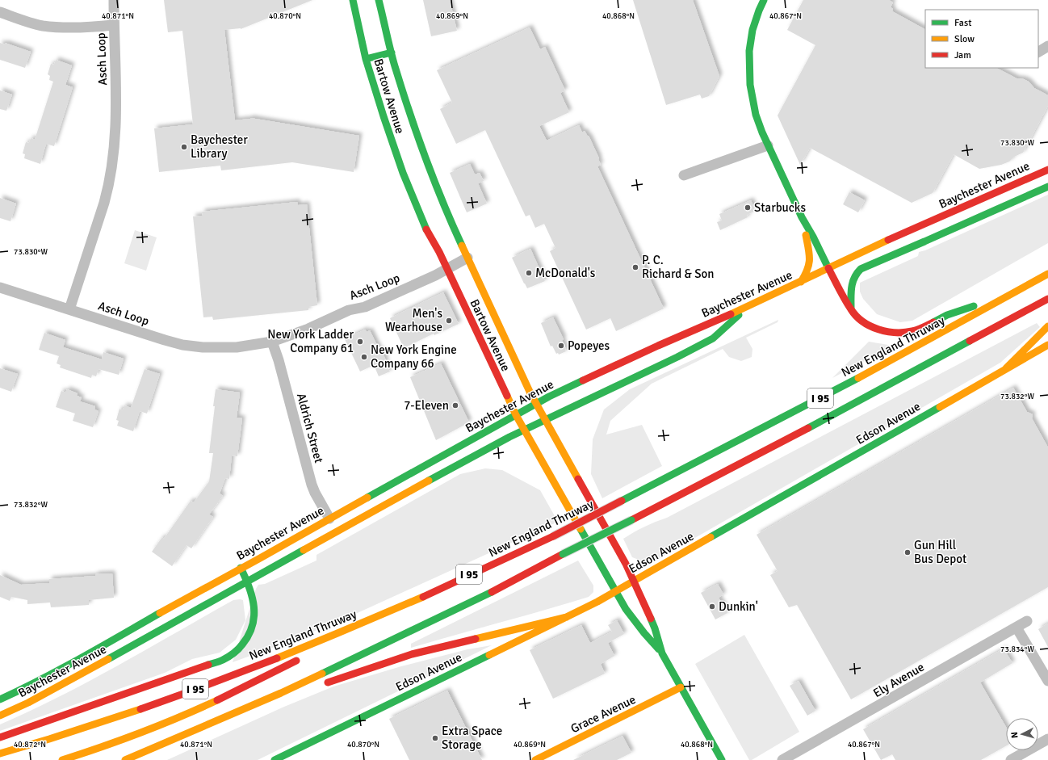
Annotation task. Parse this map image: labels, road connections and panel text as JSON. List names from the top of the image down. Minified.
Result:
{"streets":{"main road":["Bartow Avenue","Baychester Avenue","New England Thruway","I 95","Edson Avenue","Grace Avenue"],"street":["Asch Loop","Aldrich Street","Ely Avenue"]},"crossings":[["Asch Loop","Bartow Avenue"],["Asch Loop","Aldrich Street"],["Bartow Avenue","Baychester Avenue"],["Bartow Avenue","Edson Avenue"],["Bartow Avenue","Grace Avenue"],["Baychester Avenue","Aldrich Street"]],"places":["Baychester Library","Starbucks","P. C. Richard & Son","McDonald's","Men's Wearhouse","New York Ladder Company 61","Popeyes","New York Engine Company 66","7-Eleven","Gun Hill Bus Depot","Dunkin'","Extra Space Storage"],"legend":["Fast","Slow","Jam"],"north":"left","coordinates":["40.871°N","40.870°N","40.869°N","40.868°N","40.867°N","73.830°W","73.832°W","73.834°W","40.872°N"]}
